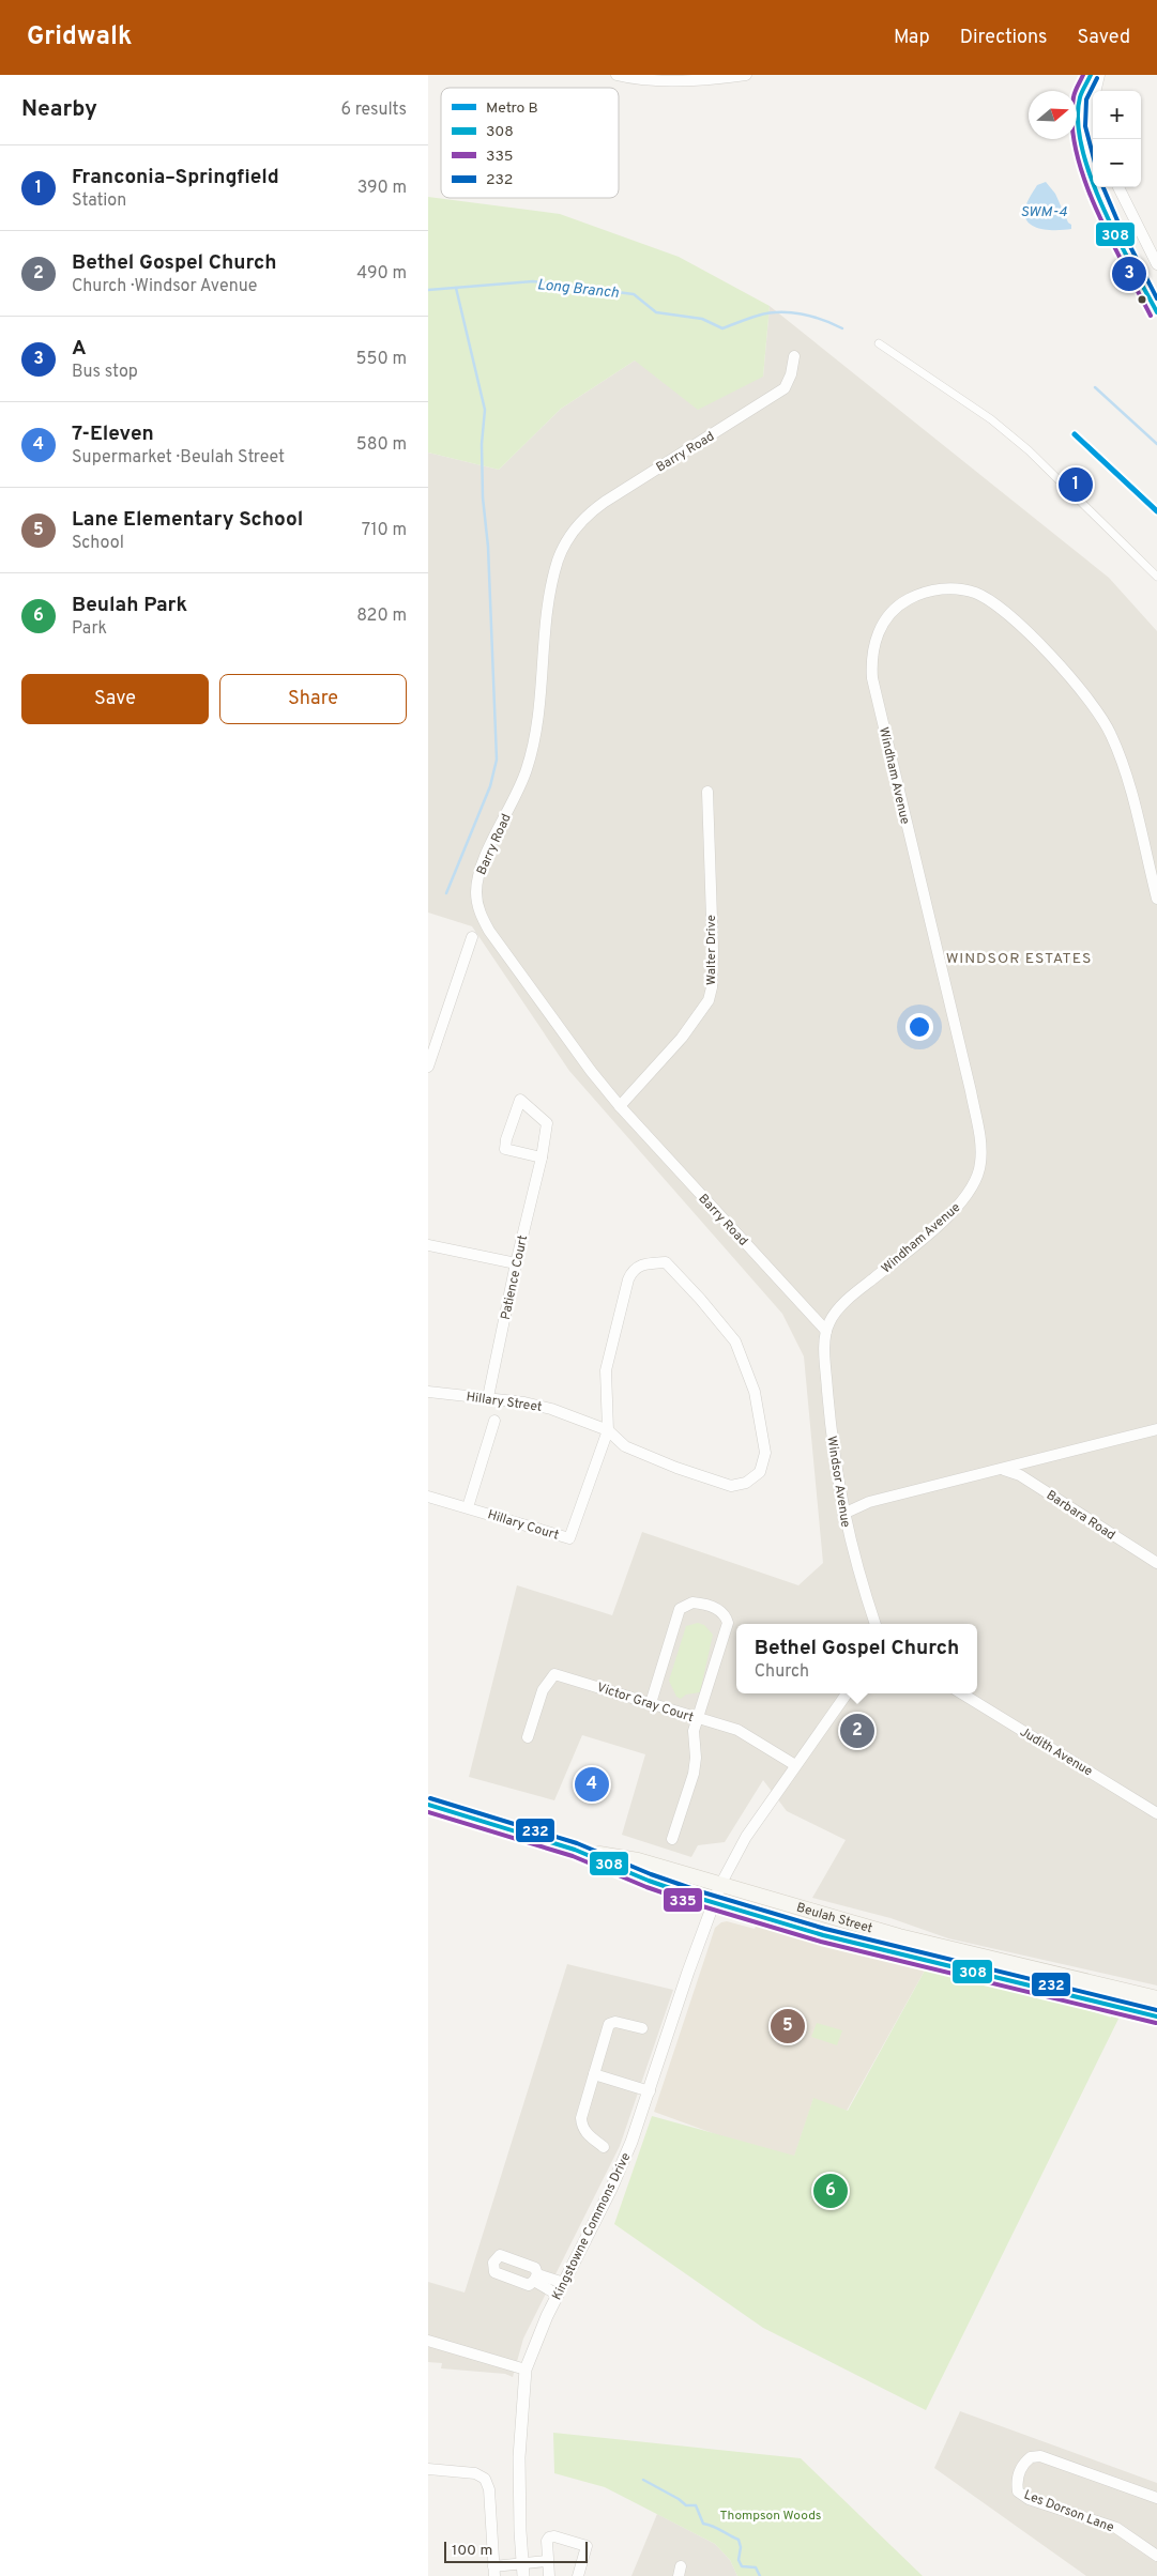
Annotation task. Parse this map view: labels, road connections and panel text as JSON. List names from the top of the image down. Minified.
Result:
{"streets":{"main road":["Beulah Street"],"street":["Barry Road","Windham Avenue","Walter Drive","Patience Court","Hillary Street","Windsor Avenue","Barbara Road","Hillary Court","Victor Gray Court","Judith Avenue","Kingstowne Commons Drive","Les Dorson Lane"]},"crossings":[["Barry Road","Windham Avenue"],["Barry Road","Walter Drive"],["Barry Road","Windsor Avenue"],["Windham Avenue","Windsor Avenue"],["Patience Court","Hillary Street"],["Hillary Street","Hillary Court"],["Beulah Street","Kingstowne Commons Drive"]],"districts":["WINDSOR ESTATES"],"water":["SWM-4","Long Branch"],"parks":["Thompson Woods"],"lines":["transit line 308","transit line 335","transit line 232","metro line B"],"legend":["Metro B","308","335","232"],"scale_bar":"100 m","north":"right","page":{"header":"Gridwalk","nav":["Map","Directions","Saved"],"heading":["Nearby","6 results"],"map_buttons":["+","−"],"list":[{"mark":"1","name":"Franconia–Springfield","note":"Station","value":"390 m"},{"mark":"2","name":"Bethel Gospel Church","note":"Church · Windsor Avenue","value":"490 m"},{"mark":"3","name":"A","note":"Bus stop","value":"550 m"},{"mark":"4","name":"7-Eleven","note":"Supermarket · Beulah Street","value":"580 m"},{"mark":"5","name":"Lane Elementary School","note":"School","value":"710 m"},{"mark":"6","name":"Beulah Park","note":"Park","value":"820 m"}],"pins":["3","1","2","4","5","6"],"buttons":["Save","Share"],"popup":["Bethel Gospel Church","Church"],"scale":"100 m"}}
